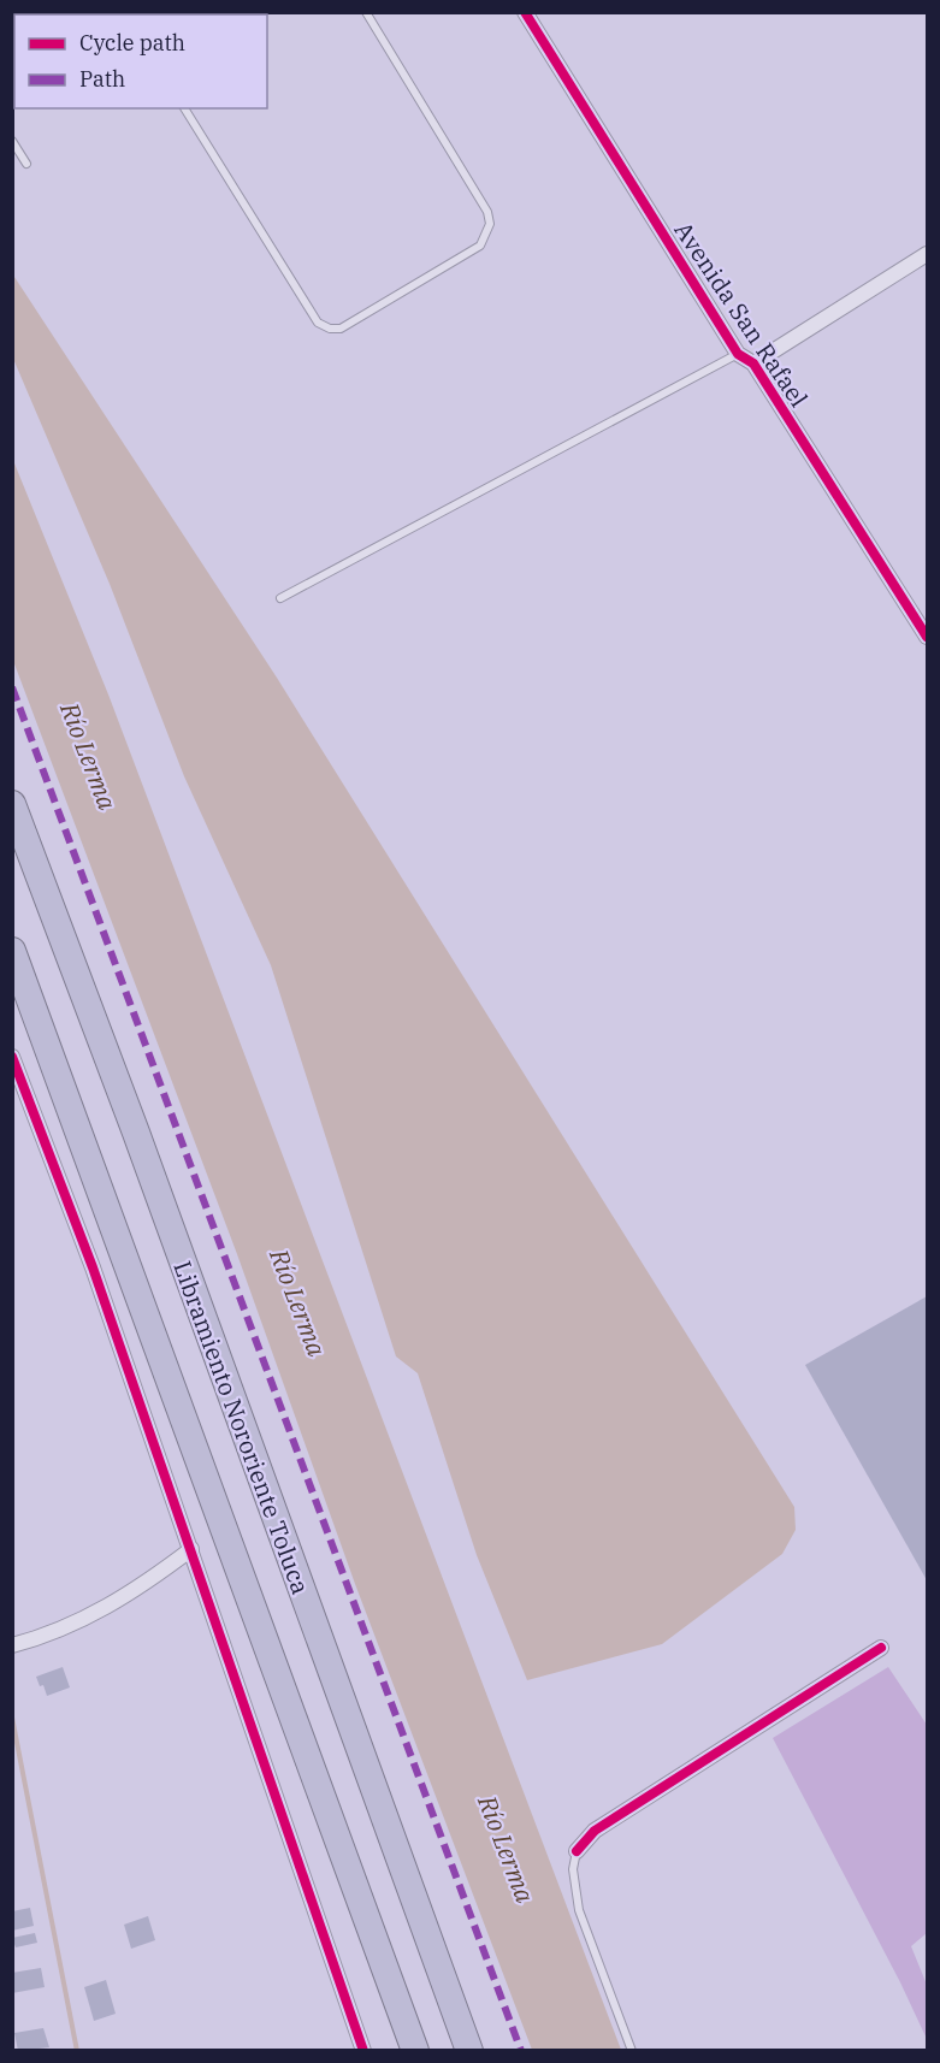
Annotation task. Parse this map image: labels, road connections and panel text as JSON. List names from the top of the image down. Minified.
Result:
{"streets":{"highway":["Libramiento Nororiente Toluca"],"street":["Avenida San Rafael"]},"water":["Río Lerma"],"legend":["Cycle path","Path"]}
